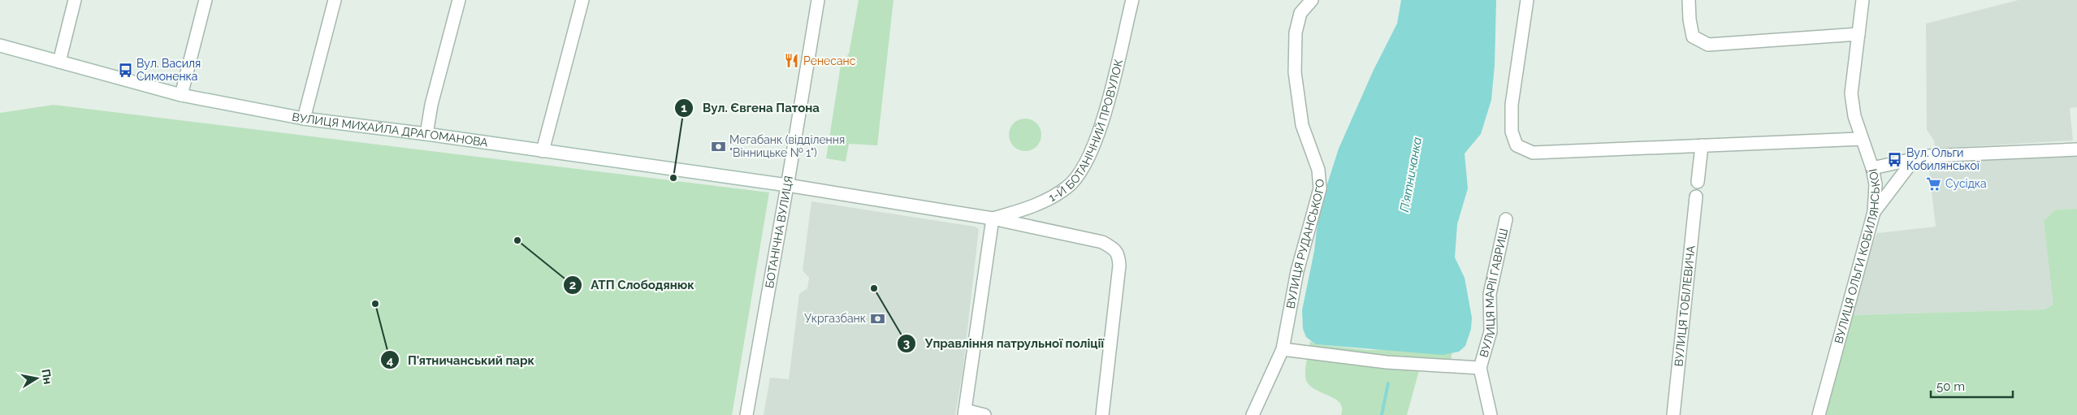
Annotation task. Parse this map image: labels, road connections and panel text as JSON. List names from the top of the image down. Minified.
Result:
{"streets":{"street":["1-Й БОТАНІЧНИЙ ПРОВУЛОК","ВУЛИЦЯ МИХАЙЛА ДРАГОМАНОВА","БОТАНІЧНА ВУЛИЦЯ","ВУЛИЦЯ РУДАНСЬКОГО","ВУЛИЦЯ ОЛЬГИ КОБИЛЯНСЬКОЇ","ВУЛИЦЯ МАРІЇ ГАВРИШ","ВУЛИЦЯ ТОБІЛЕВИЧА"]},"crossings":[["1-Й БОТАНІЧНИЙ ПРОВУЛОК","ВУЛИЦЯ МИХАЙЛА ДРАГОМАНОВА"],["1-Й БОТАНІЧНИЙ ПРОВУЛОК","БОТАНІЧНА ВУЛИЦЯ"],["ВУЛИЦЯ МИХАЙЛА ДРАГОМАНОВА","БОТАНІЧНА ВУЛИЦЯ"]],"water":["П'ятничанка"],"places":{"restaurant":["Ренесанс"],"bus stop":["Вул. Василя Симоненка","Вул. Ольги Кобилянської"],"bank":["Мегабанк (відділення \"Вінницьке № 1\")","Укргазбанк"],"other":["Вул. Євгена Патона","АТП Слободянюк","Управління патрульної поліції","П'ятничанський парк"],"supermarket":["Сусідка"]},"scale_bar":"50 m","north":"right"}
